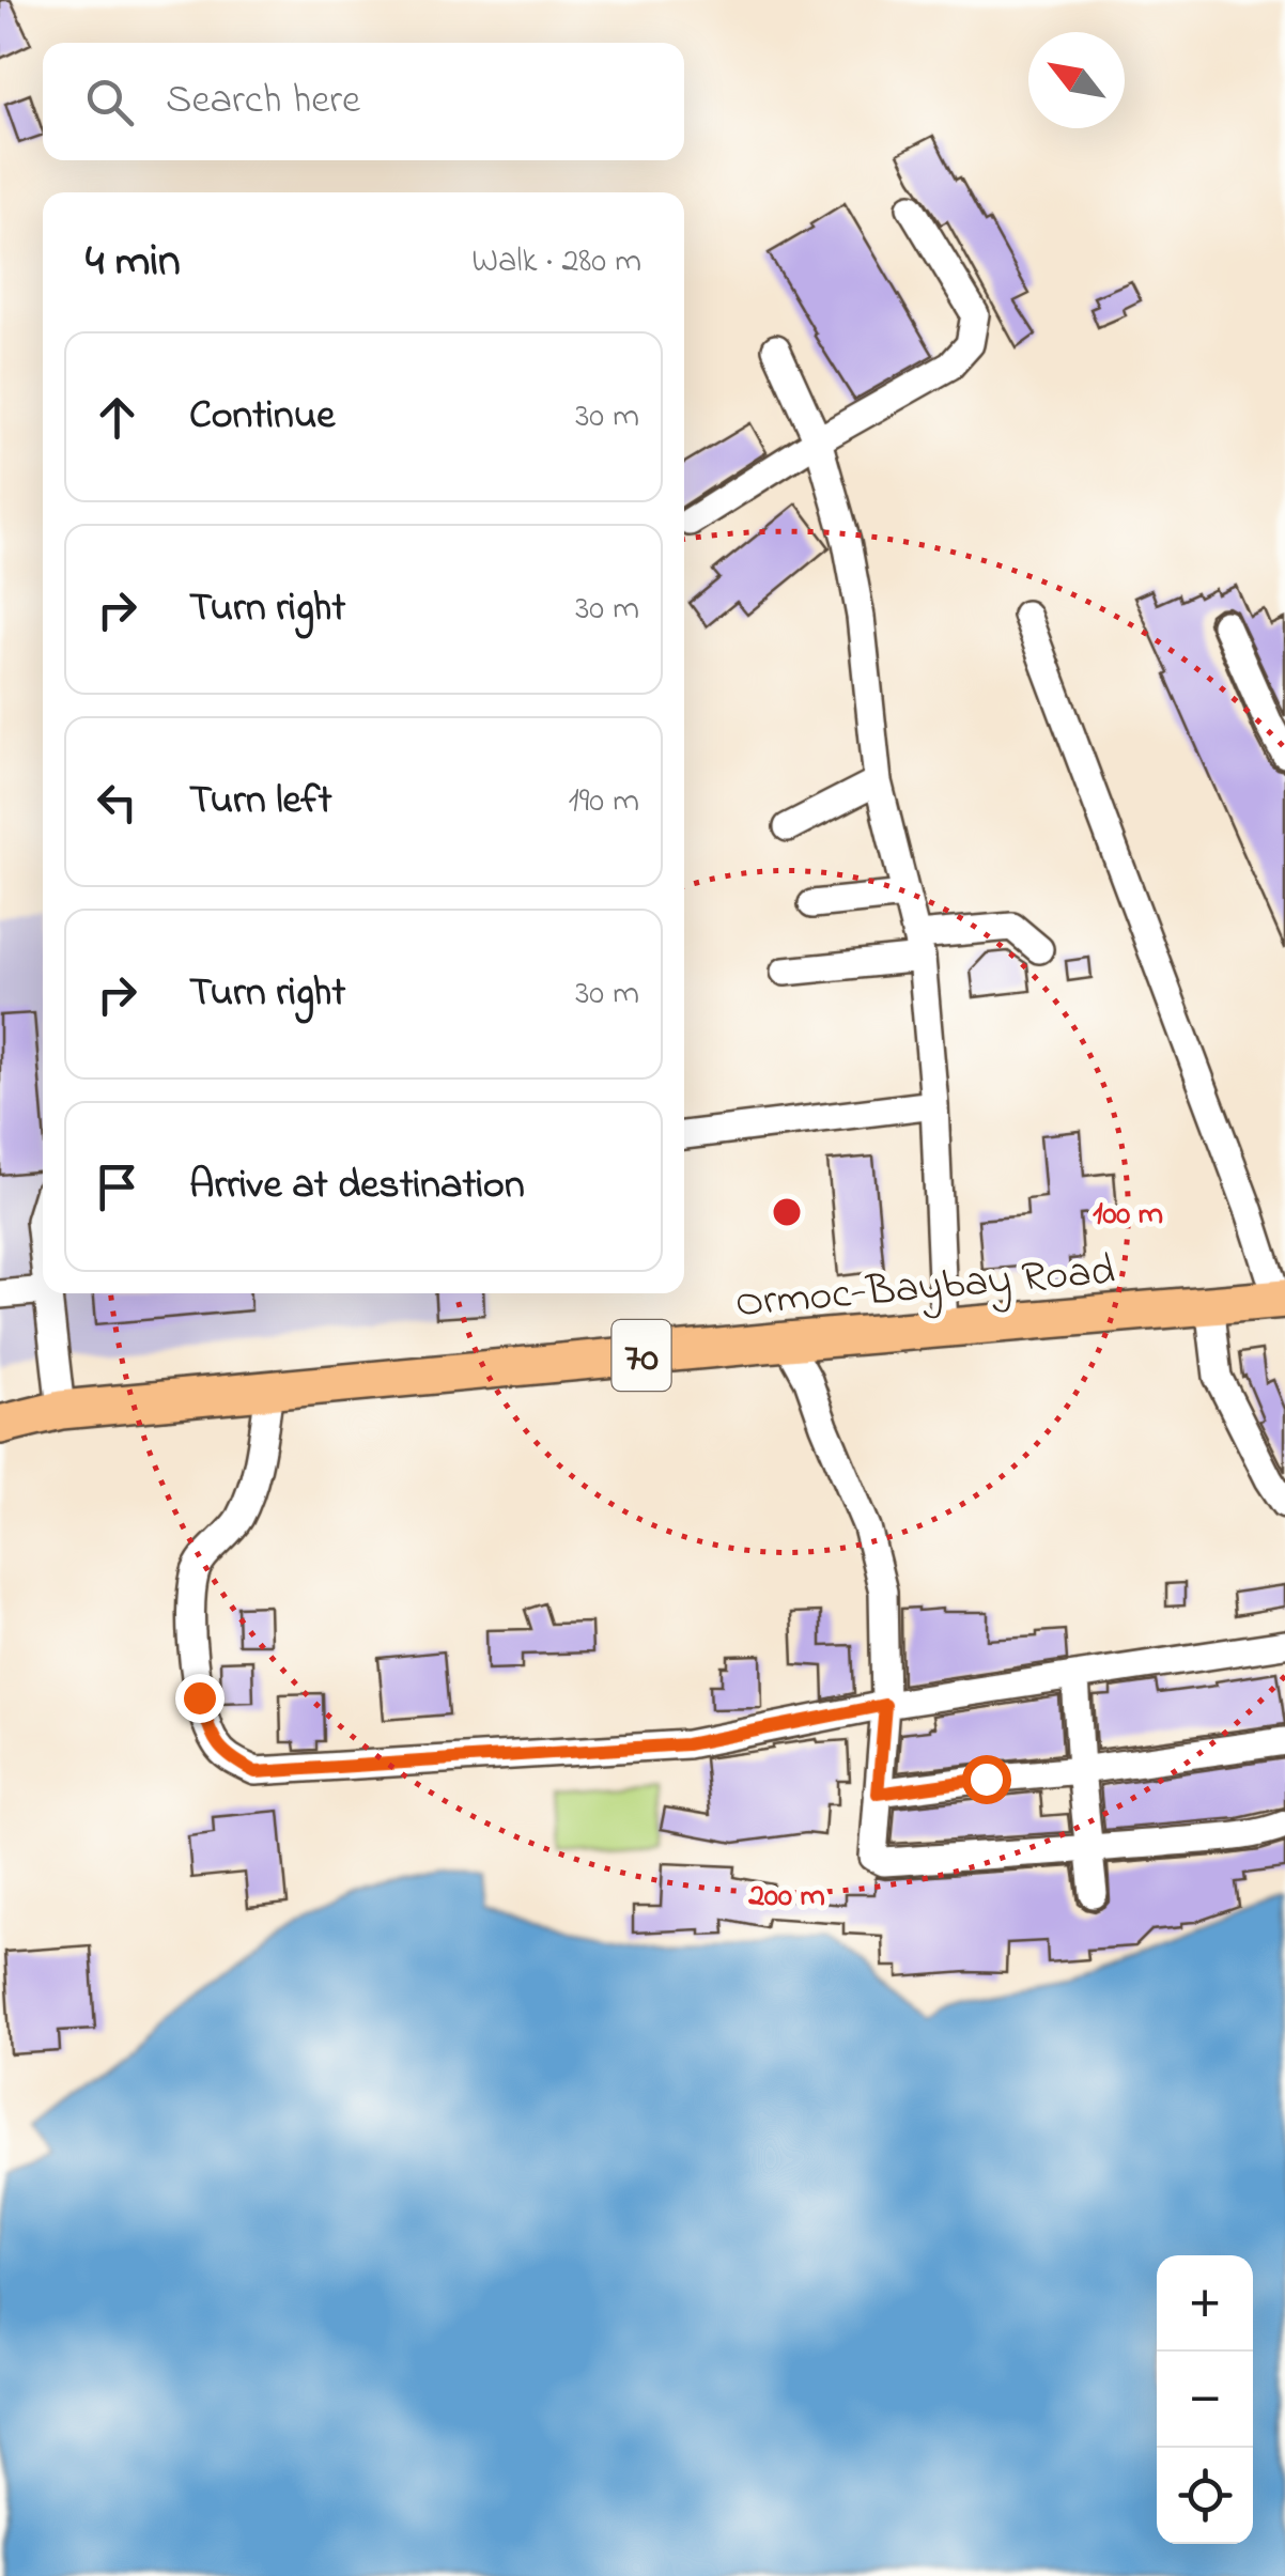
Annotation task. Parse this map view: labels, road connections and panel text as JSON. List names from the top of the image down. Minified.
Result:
{"streets":{"highway":["Ormoc-Baybay Road","70"]},"north":"top left","page":{"search":"Search here","heading":["4 min","Walk · 280 m"],"list":[["Continue","30 m"],["Turn right","30 m"],["Turn left","190 m"],["Turn right","30 m"],"Arrive at destination"],"map_buttons":["+","−"]},"rings":["100 m","200 m"]}
